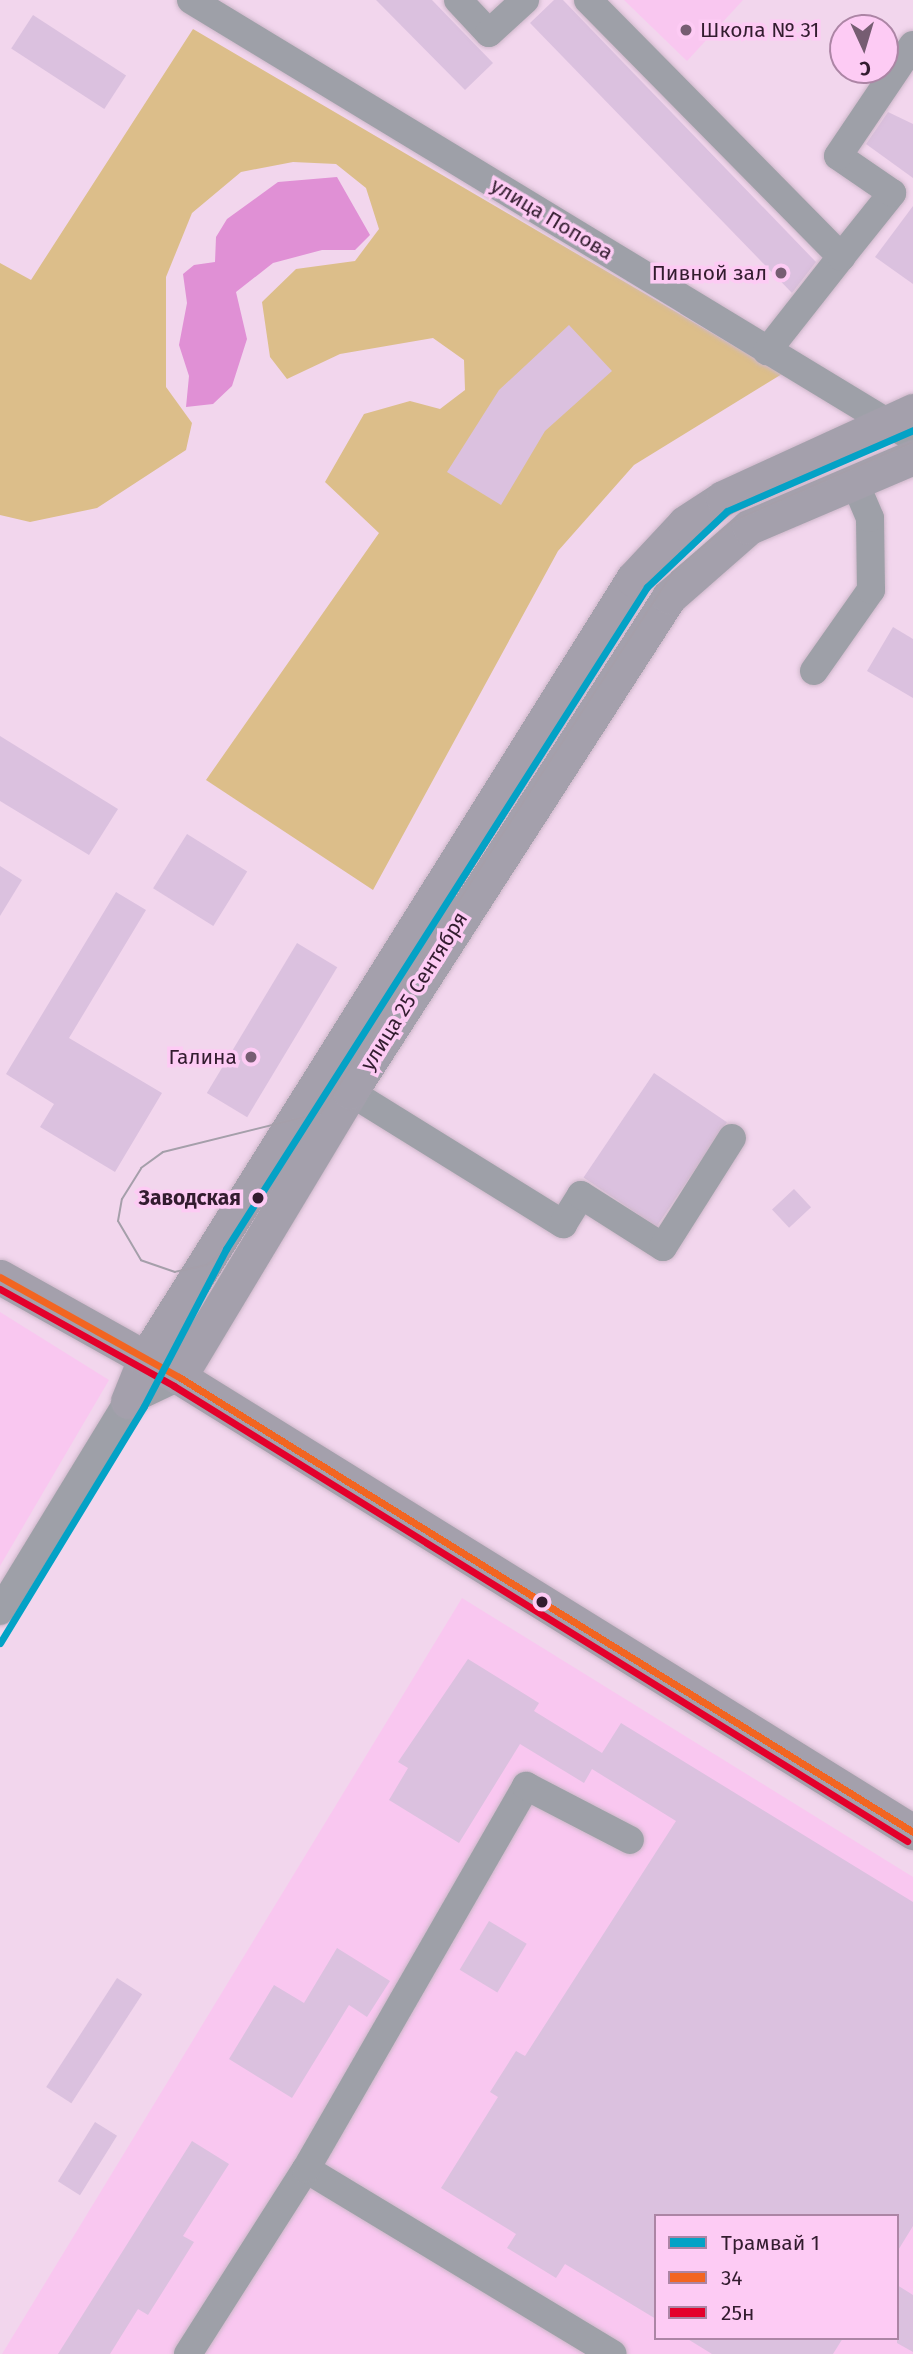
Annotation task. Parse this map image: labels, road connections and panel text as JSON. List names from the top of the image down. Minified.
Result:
{"streets":{"main road":["улица 25 Сентября"],"street":["улица Попова"]},"places":["Школа № 31","Пивной зал","Галина","Заводская"],"lines":["tram line 1","transit line 34","transit line 25н"],"legend":["Трамвай 1","34","25н"],"north":"bottom"}
